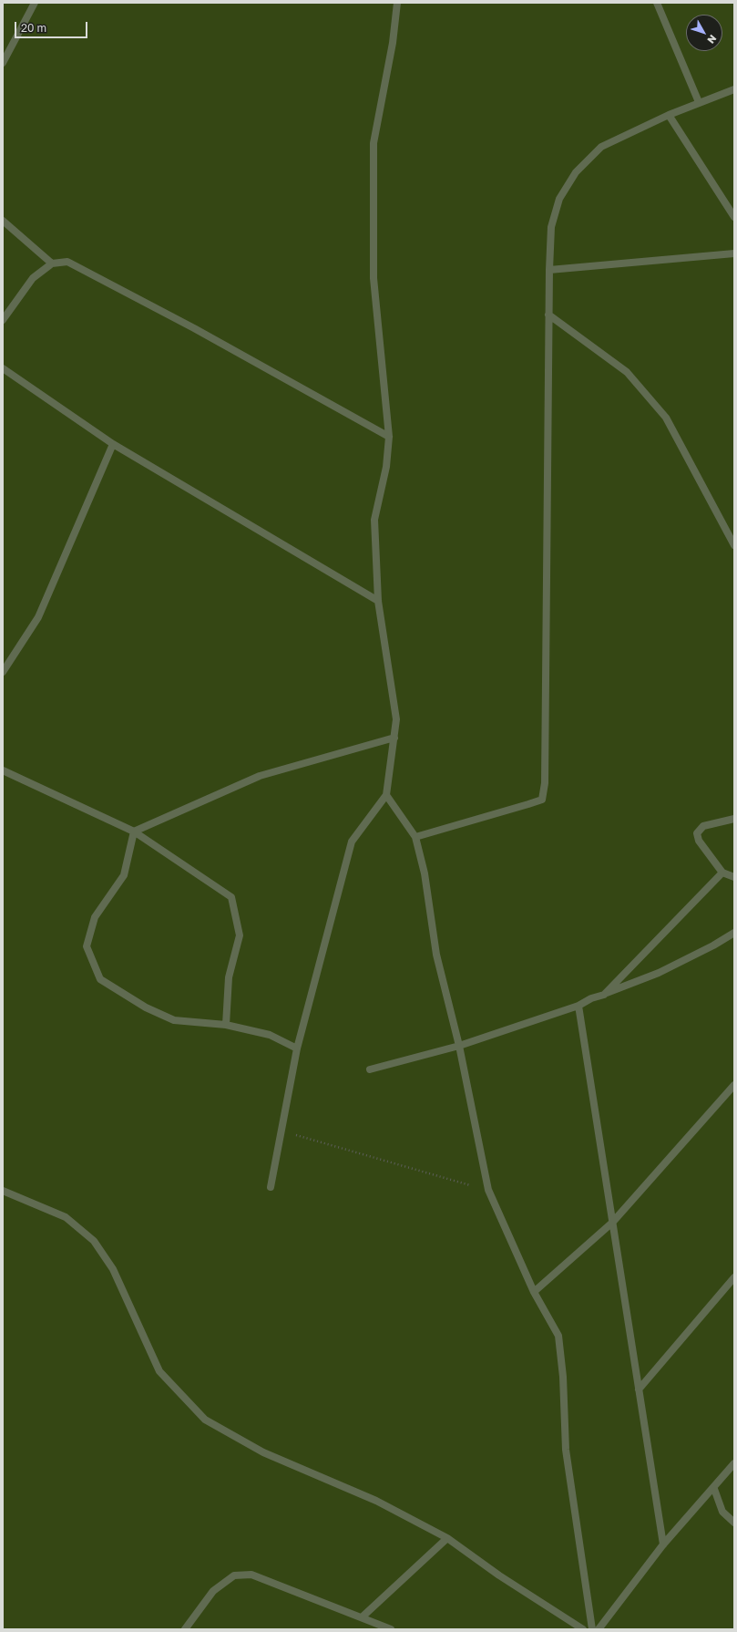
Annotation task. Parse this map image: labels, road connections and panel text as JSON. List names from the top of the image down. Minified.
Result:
{"scale_bar":"20 m","north":"bottom right"}
